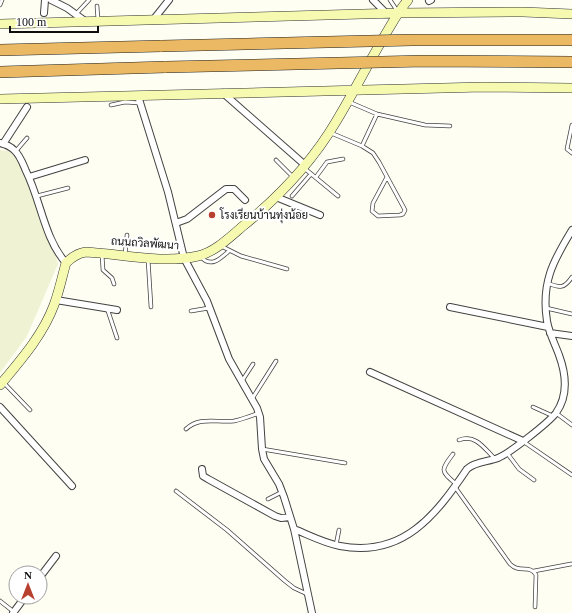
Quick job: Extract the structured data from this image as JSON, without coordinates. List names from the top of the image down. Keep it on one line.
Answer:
{"streets":{"main road":["ถนนถวิลพัฒนา"]},"places":["โรงเรียนบ้านทุ่งน้อย"],"scale_bar":"100 m","north":"top"}
